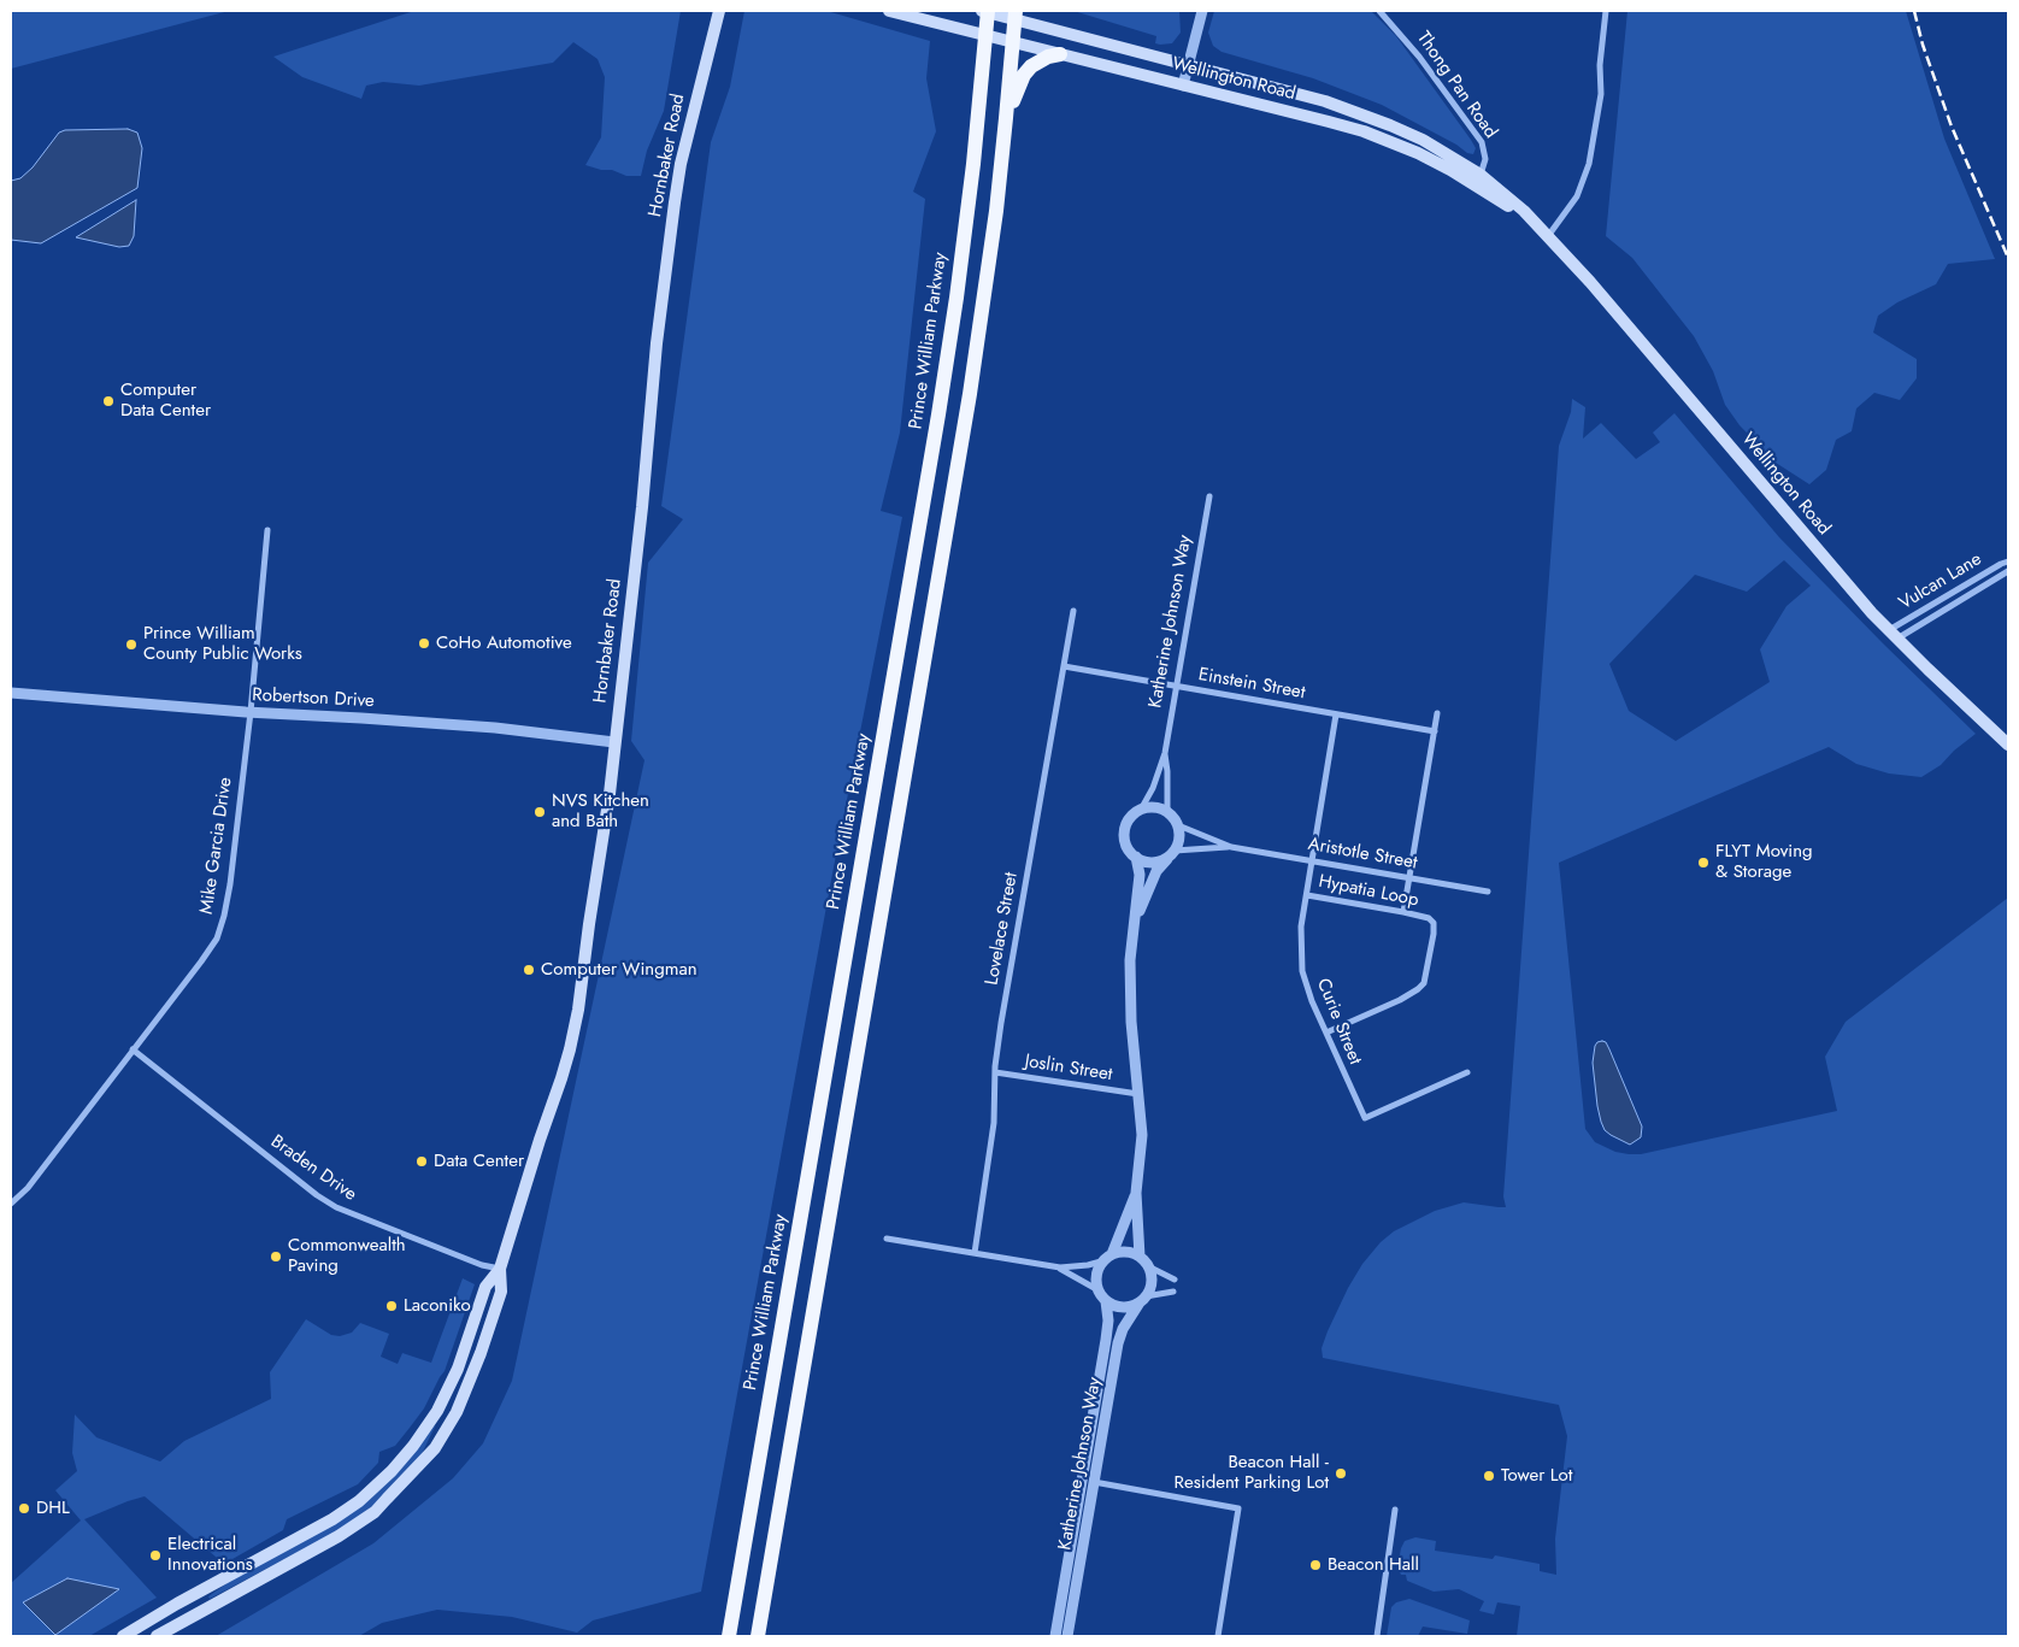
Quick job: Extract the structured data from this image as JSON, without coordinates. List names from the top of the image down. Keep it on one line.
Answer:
{"streets":{"highway":["Prince William Parkway"],"main road":["Wellington Road","Hornbaker Road"],"street":["Thong Pan Road","Vulcan Lane","Katherine Johnson Way","Einstein Street","Robertson Drive","Mike Garcia Drive","Aristotle Street","Hypatia Loop","Lovelace Street","Curie Street","Joslin Street","Braden Drive"]},"crossings":[["Wellington Road","Thong Pan Road"],["Wellington Road","Prince William Parkway"],["Wellington Road","Vulcan Lane"],["Hornbaker Road","Robertson Drive"],["Hornbaker Road","Braden Drive"],["Katherine Johnson Way","Einstein Street"],["Katherine Johnson Way","Aristotle Street"],["Einstein Street","Lovelace Street"],["Einstein Street","Curie Street"],["Robertson Drive","Mike Garcia Drive"],["Mike Garcia Drive","Braden Drive"],["Aristotle Street","Curie Street"],["Hypatia Loop","Curie Street"],["Lovelace Street","Joslin Street"]],"places":["Computer Data Center","CoHo Automotive","Prince William County Public Works","NVS Kitchen and Bath","FLYT Moving & Storage","Computer Wingman","Data Center","Commonwealth Paving","Laconiko","Beacon Hall - Resident Parking Lot","Tower Lot","DHL","Electrical Innovations","Beacon Hall"]}
